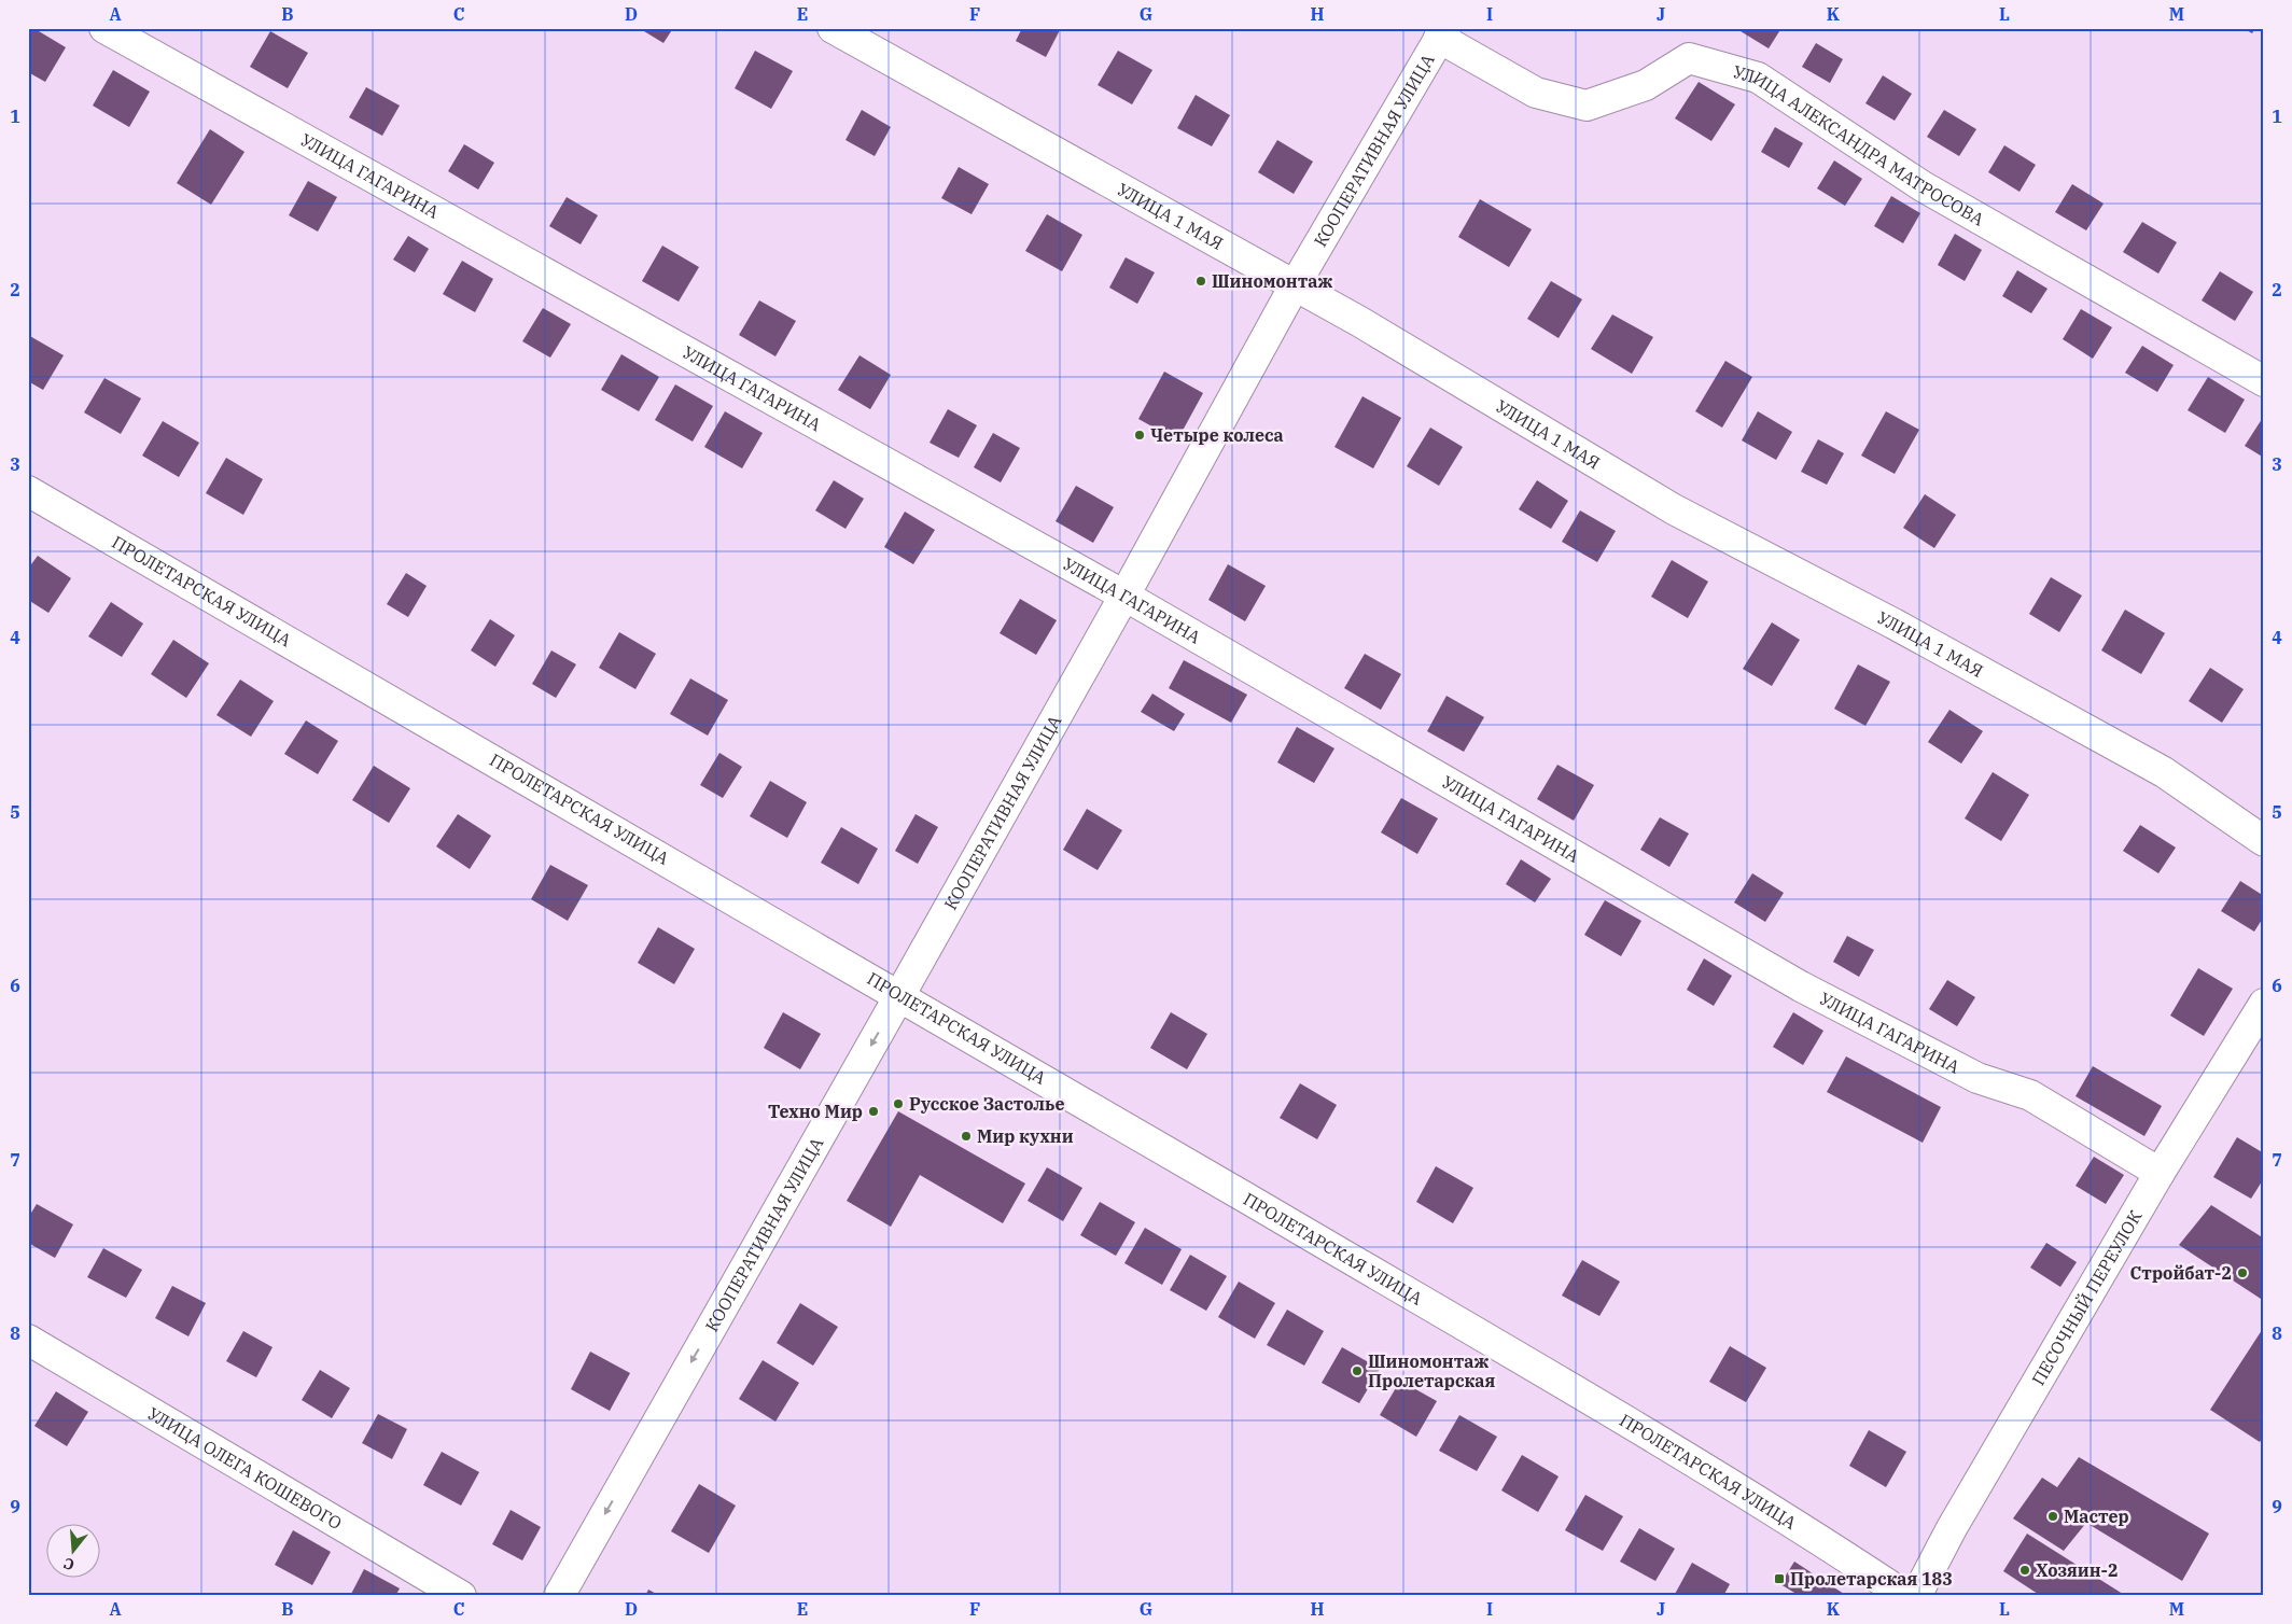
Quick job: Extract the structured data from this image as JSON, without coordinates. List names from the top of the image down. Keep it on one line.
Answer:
{"streets":{"street":["УЛИЦА АЛЕКСАНДРА МАТРОСОВА","КООПЕРАТИВНАЯ УЛИЦА","УЛИЦА ГАГАРИНА","УЛИЦА 1 МАЯ","ПРОЛЕТАРСКАЯ УЛИЦА","ПЕСОЧНЫЙ ПЕРЕУЛОК","УЛИЦА ОЛЕГА КОШЕВОГО"]},"crossings":[["УЛИЦА АЛЕКСАНДРА МАТРОСОВА","КООПЕРАТИВНАЯ УЛИЦА"],["КООПЕРАТИВНАЯ УЛИЦА","УЛИЦА ГАГАРИНА"],["КООПЕРАТИВНАЯ УЛИЦА","УЛИЦА 1 МАЯ"],["КООПЕРАТИВНАЯ УЛИЦА","ПРОЛЕТАРСКАЯ УЛИЦА"],["УЛИЦА ГАГАРИНА","ПЕСОЧНЫЙ ПЕРЕУЛОК"]],"one_way":["КООПЕРАТИВНАЯ УЛИЦА"],"places":{"other":["Шиномонтаж","Четыре колеса","Русское Застолье","Техно Мир","Мир кухни","Стройбат-2","Шиномонтаж Пролетарская","Мастер","Хозяин-2"],"transit":["Пролетарская 183"]},"north":"bottom","grid":{"columns":["A","B","C","D","E","F","G","H","I","J","K","L","M"],"rows":["1","2","3","4","5","6","7","8","9"]}}
